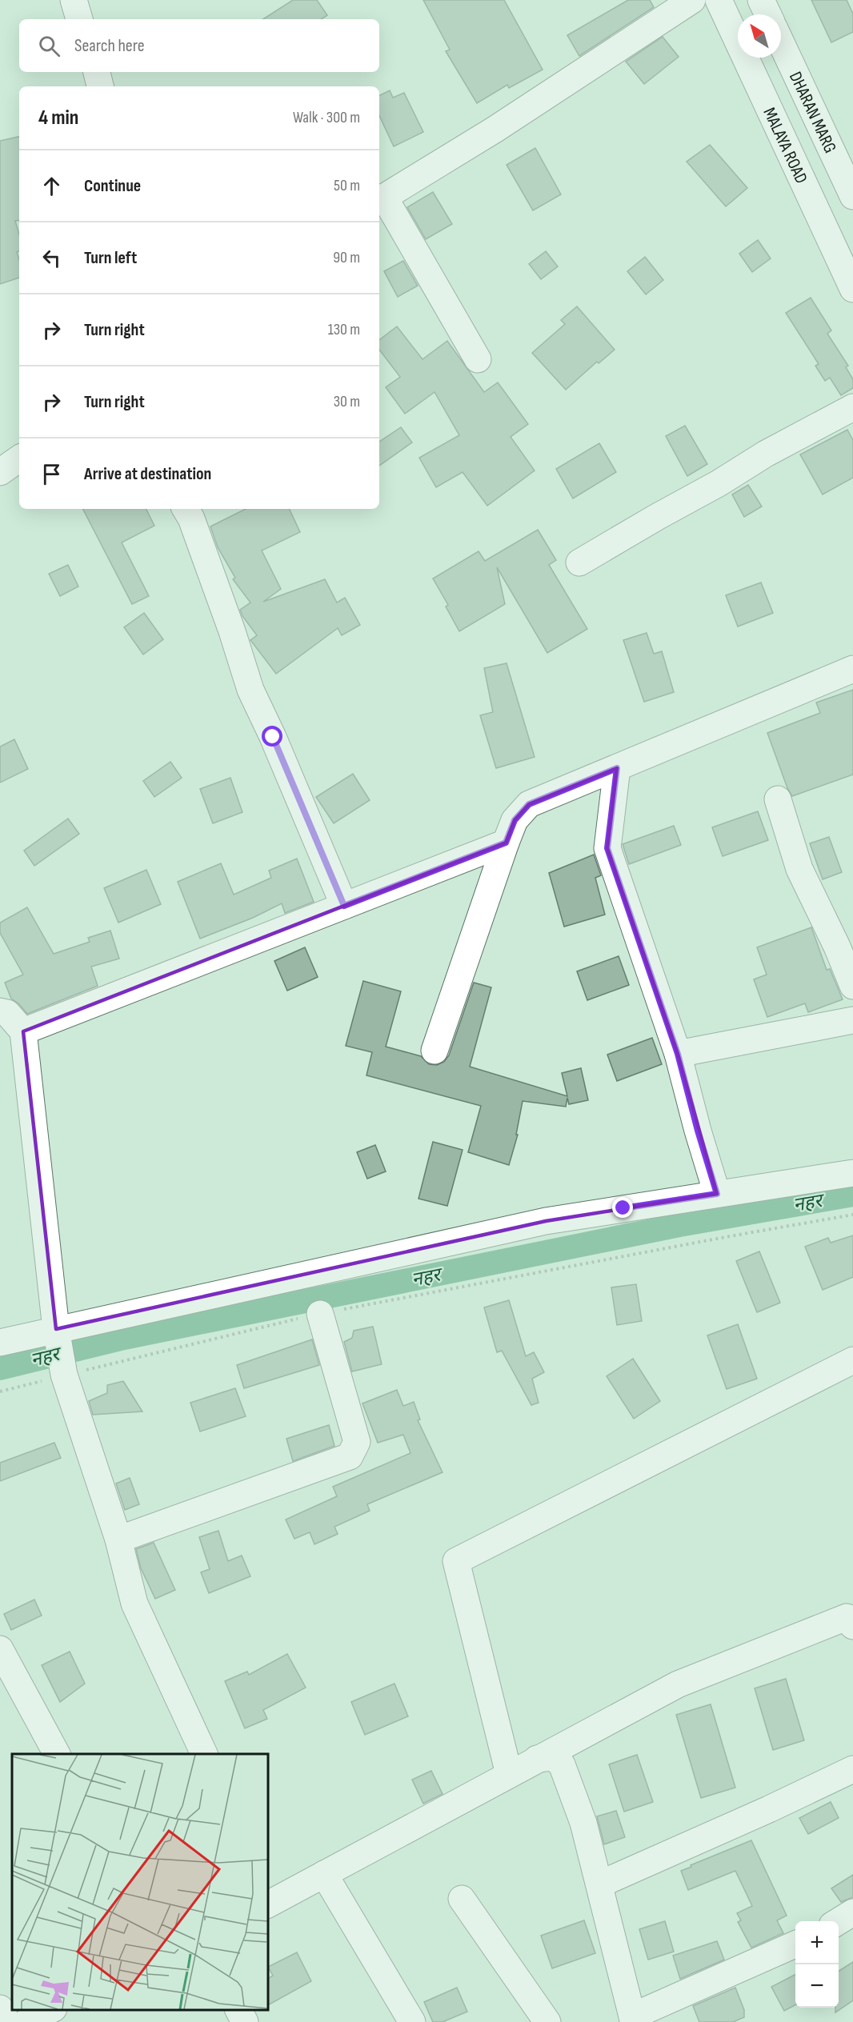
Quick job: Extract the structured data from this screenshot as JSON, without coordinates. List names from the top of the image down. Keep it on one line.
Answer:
{"streets":{"street":["DHARAN MARG","MALAYA ROAD"]},"water":["नहर"],"north":"top left","page":{"search":"Search here","heading":["4 min","Walk · 300 m"],"list":[["Continue","50 m"],["Turn left","90 m"],["Turn right","130 m"],["Turn right","30 m"],"Arrive at destination"],"map_buttons":["+","−"]}}
